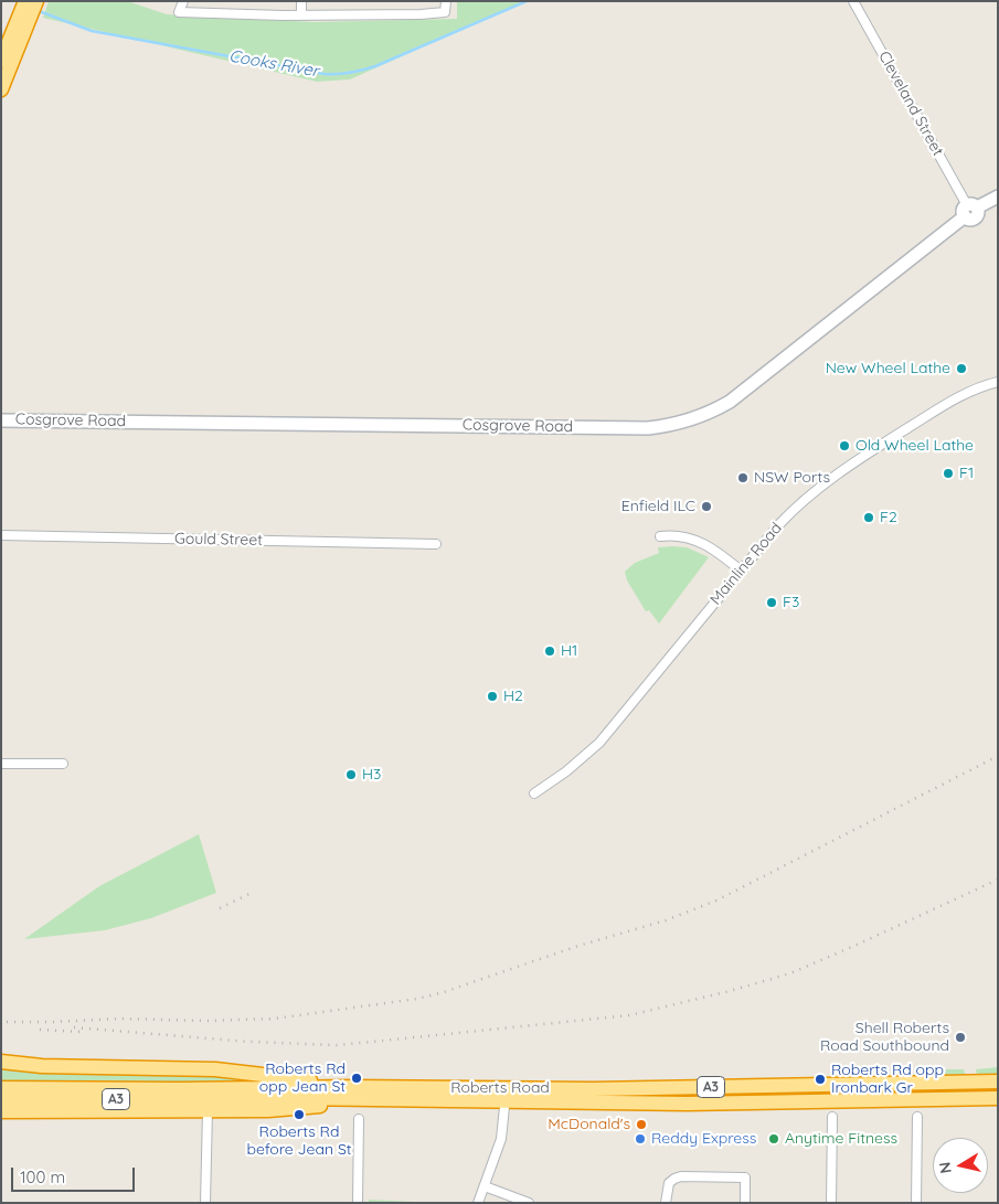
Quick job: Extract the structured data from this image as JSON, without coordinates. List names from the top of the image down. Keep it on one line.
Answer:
{"streets":{"highway":["A3","Roberts Road"],"main road":["Cosgrove Road"],"street":["Cleveland Street","Gould Street","Mainline Road"]},"crossings":[["Cleveland Street","Cosgrove Road"]],"water":["Cooks River"],"places":["New Wheel Lathe","Old Wheel Lathe","F1","NSW Ports","Enfield ILC","F2","F3","H1","H2","H3","Shell Roberts Road Southbound","Roberts Rd opp Jean St","Roberts Rd opp Ironbark Gr","Roberts Rd before Jean St","McDonald's","Reddy Express","Anytime Fitness"],"scale_bar":"100 m","north":"left"}
